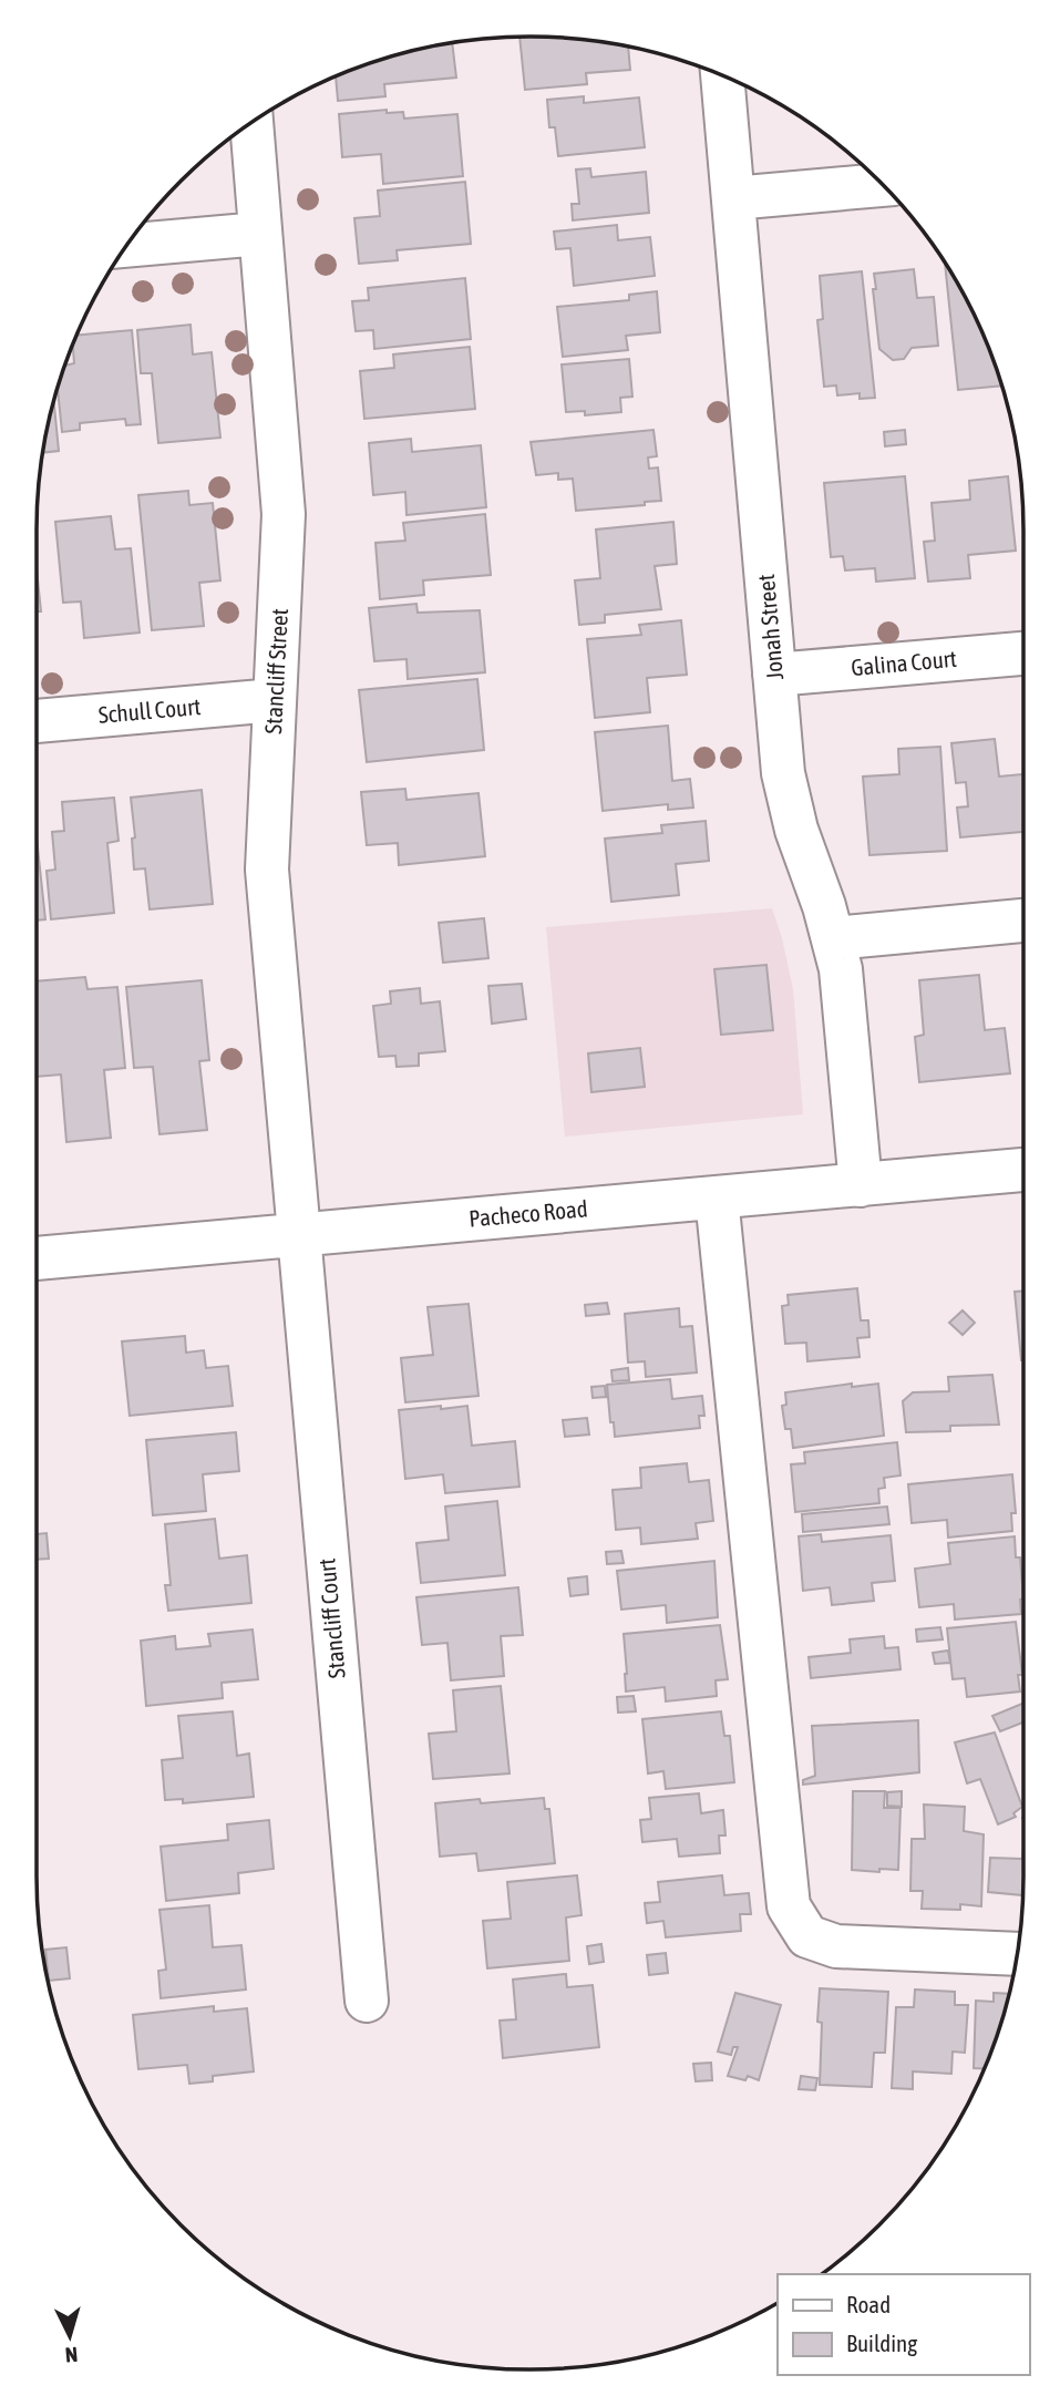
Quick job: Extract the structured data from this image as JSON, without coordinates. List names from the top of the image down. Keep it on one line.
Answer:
{"streets":{"street":["Jonah Street","Galina Court","Stancliff Street","Schull Court","Pacheco Road","Stancliff Court"]},"crossings":[["Jonah Street","Galina Court"],["Jonah Street","Pacheco Road"],["Stancliff Street","Schull Court"],["Stancliff Street","Pacheco Road"],["Stancliff Street","Stancliff Court"],["Pacheco Road","Stancliff Court"]],"legend":["Road","Building"],"north":"bottom"}
